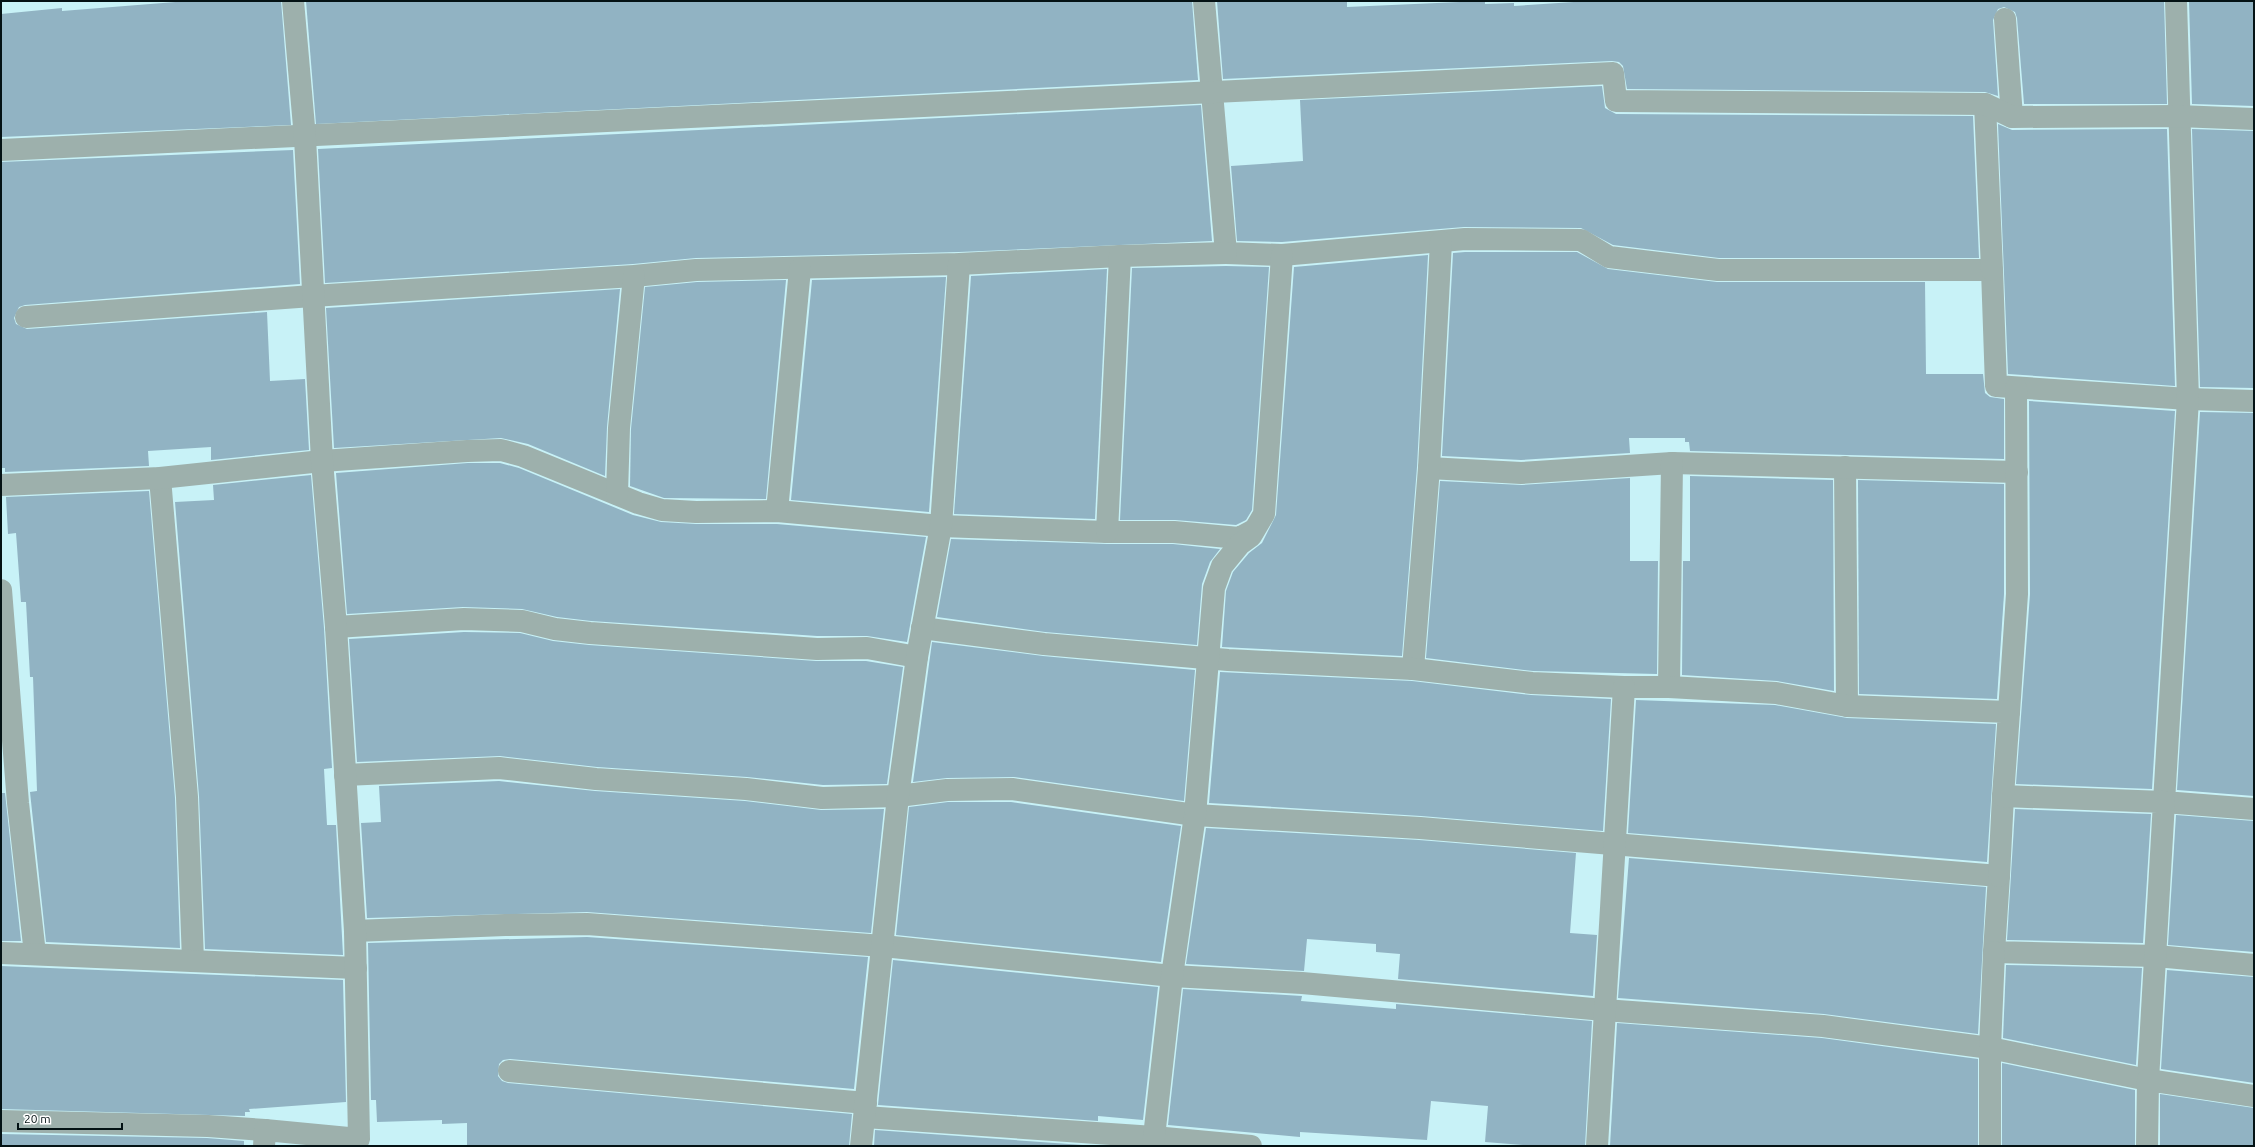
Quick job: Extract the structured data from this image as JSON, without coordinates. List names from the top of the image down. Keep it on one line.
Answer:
{"scale_bar":"20 m"}
